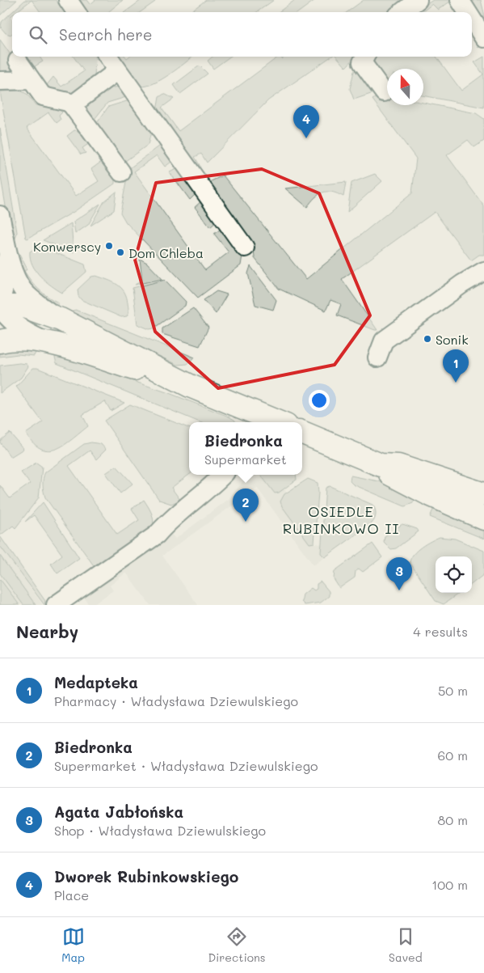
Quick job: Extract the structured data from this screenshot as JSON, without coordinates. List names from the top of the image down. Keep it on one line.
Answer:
{"districts":["OSIEDLE RUBINKOWO II"],"places":["Konwerscy","Dom Chleba","Sonik"],"north":"top","page":{"search":"Search here","pins":["4","1","2","3"],"popup":["Biedronka","Supermarket"],"heading":["Nearby","4 results"],"list":[{"mark":"1","name":"Medapteka","note":"Pharmacy · Władysława Dziewulskiego","value":"50 m"},{"mark":"2","name":"Biedronka","note":"Supermarket · Władysława Dziewulskiego","value":"60 m"},{"mark":"3","name":"Agata Jabłońska","note":"Shop · Władysława Dziewulskiego","value":"80 m"},{"mark":"4","name":"Dworek Rubinkowskiego","note":"Place","value":"100 m"}],"nav":["Map","Directions","Saved"]}}
